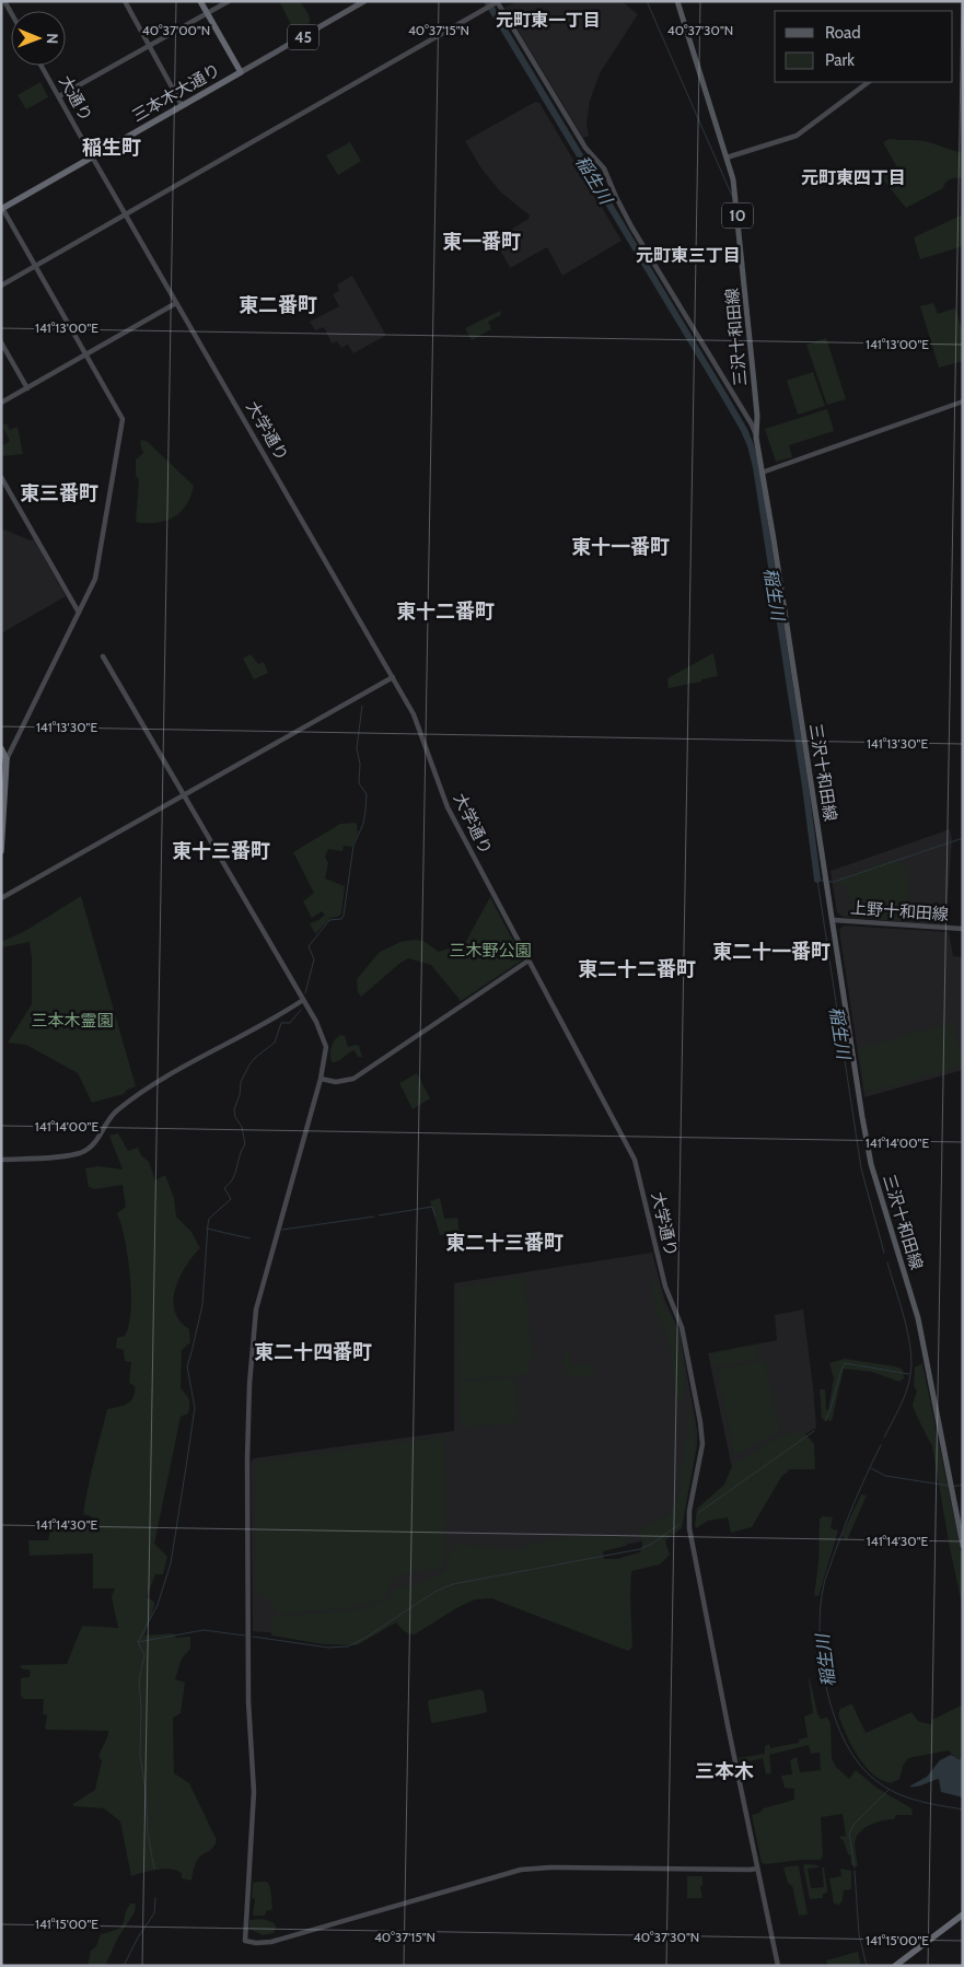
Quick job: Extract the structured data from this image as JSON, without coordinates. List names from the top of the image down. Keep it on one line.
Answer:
{"streets":{"highway":["三本木大通り"],"main road":["45","10","三沢十和田線"],"street":["大通り","大学通り","上野十和田線"]},"crossings":[["三本木大通り","大通り"],["三本木大通り","大学通り"],["大通り","大学通り"],["10","三沢十和田線"],["三沢十和田線","上野十和田線"]],"districts":["元町東一丁目","稲生町","元町東四丁目","東一番町","元町東三丁目","東二番町","東三番町","東十一番町","東十二番町","東十三番町","東二十一番町","東二十二番町","東二十三番町","東二十四番町","三本木"],"water":["稲生川"],"parks":["三木野公園","三本木霊園"],"legend":["Road","Park"],"north":"right","coordinates":["40°37'00\"N","40°37'15\"N","40°37'30\"N","141°13'00\"E","141°13'30\"E","141°14'00\"E","141°14'30\"E","141°15'00\"E"]}
